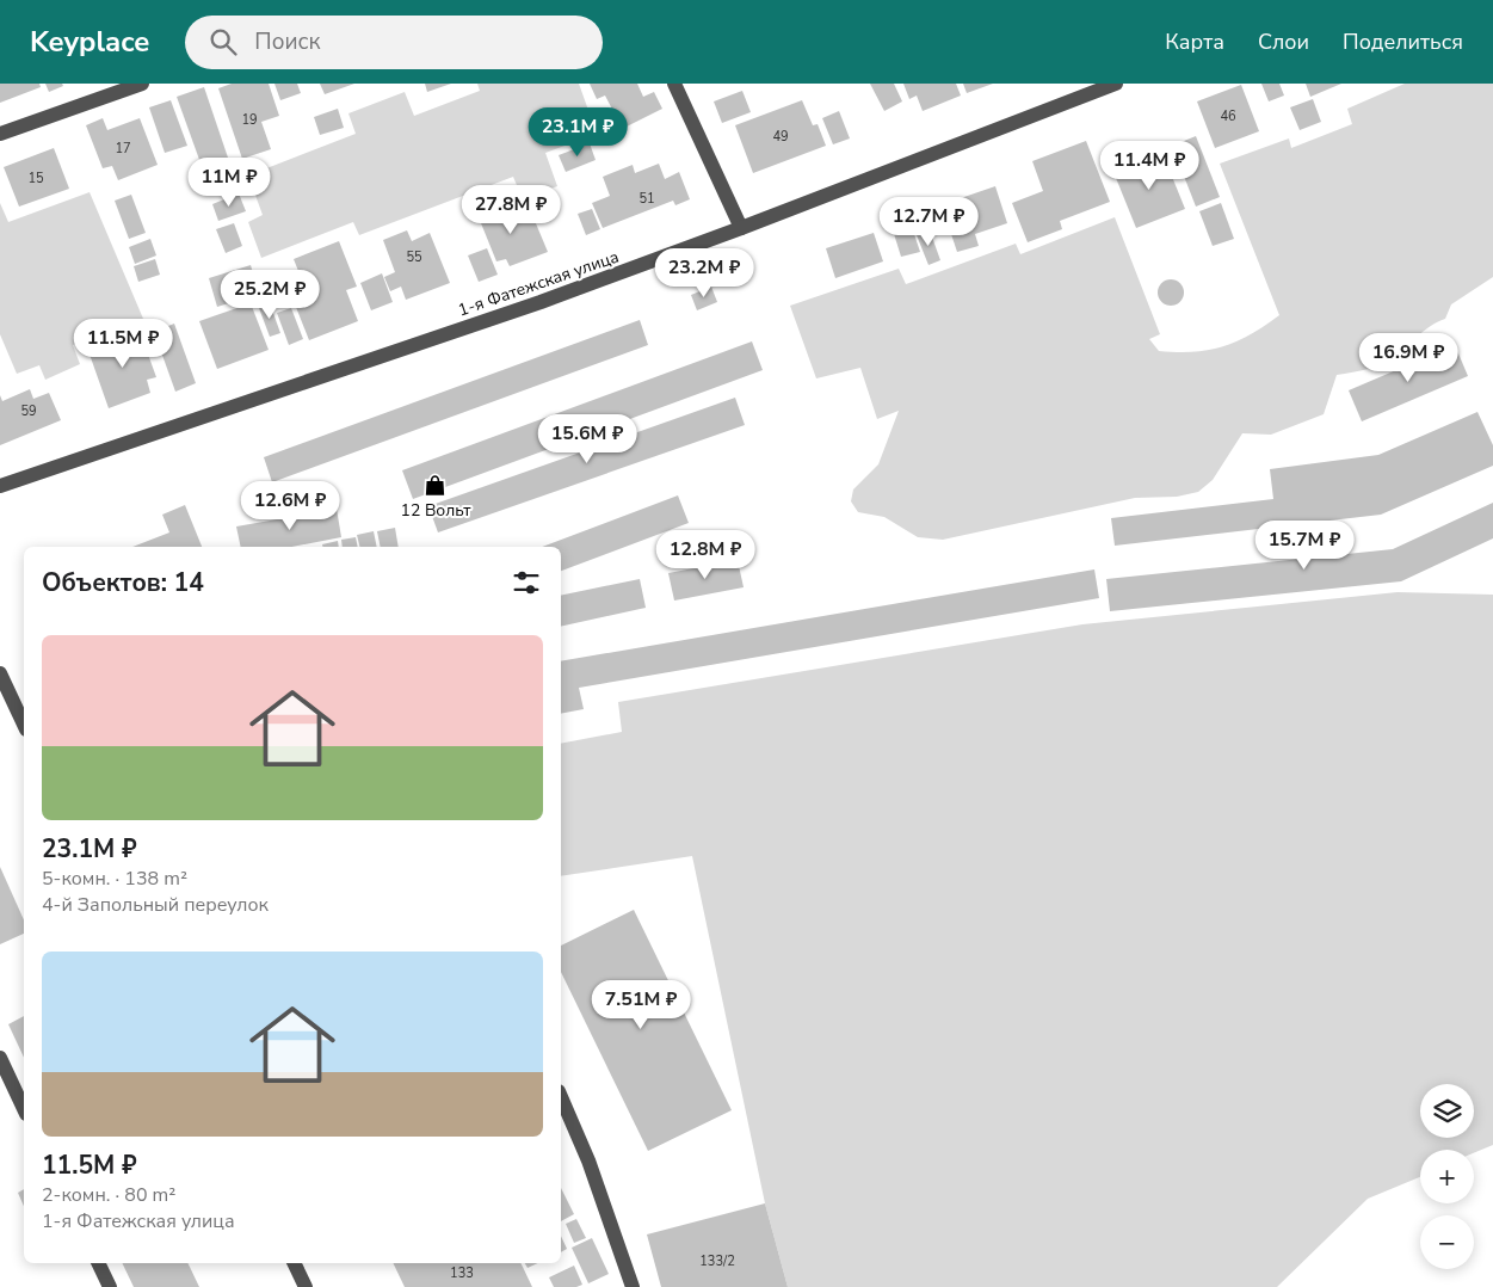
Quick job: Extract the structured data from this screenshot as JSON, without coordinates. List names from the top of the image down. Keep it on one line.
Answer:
{"streets":{"street":["1-я Фатежская улица"]},"places":{"shop":["12 Вольт"]},"house_numbers":["46","19","49","17","15","51","55","59","133/2","133"],"page":{"header":"Keyplace","search":"Поиск","nav":["Карта","Слои","Поделиться"],"price":["23.1M ₽","11.4M ₽","11M ₽","27.8M ₽","12.7M ₽","23.2M ₽","25.2M ₽","11.5M ₽","16.9M ₽","15.6M ₽","12.6M ₽","15.7M ₽","12.8M ₽","7.51M ₽"],"heading":"Объектов: 14","list":[{"name":"23.1M ₽","note":"5-комн. · 138 m² · 4-й Запольный переулок"},{"name":"11.5M ₽","note":"2-комн. · 80 m² · 1-я Фатежская улица"}],"map_buttons":["+","−"]}}
